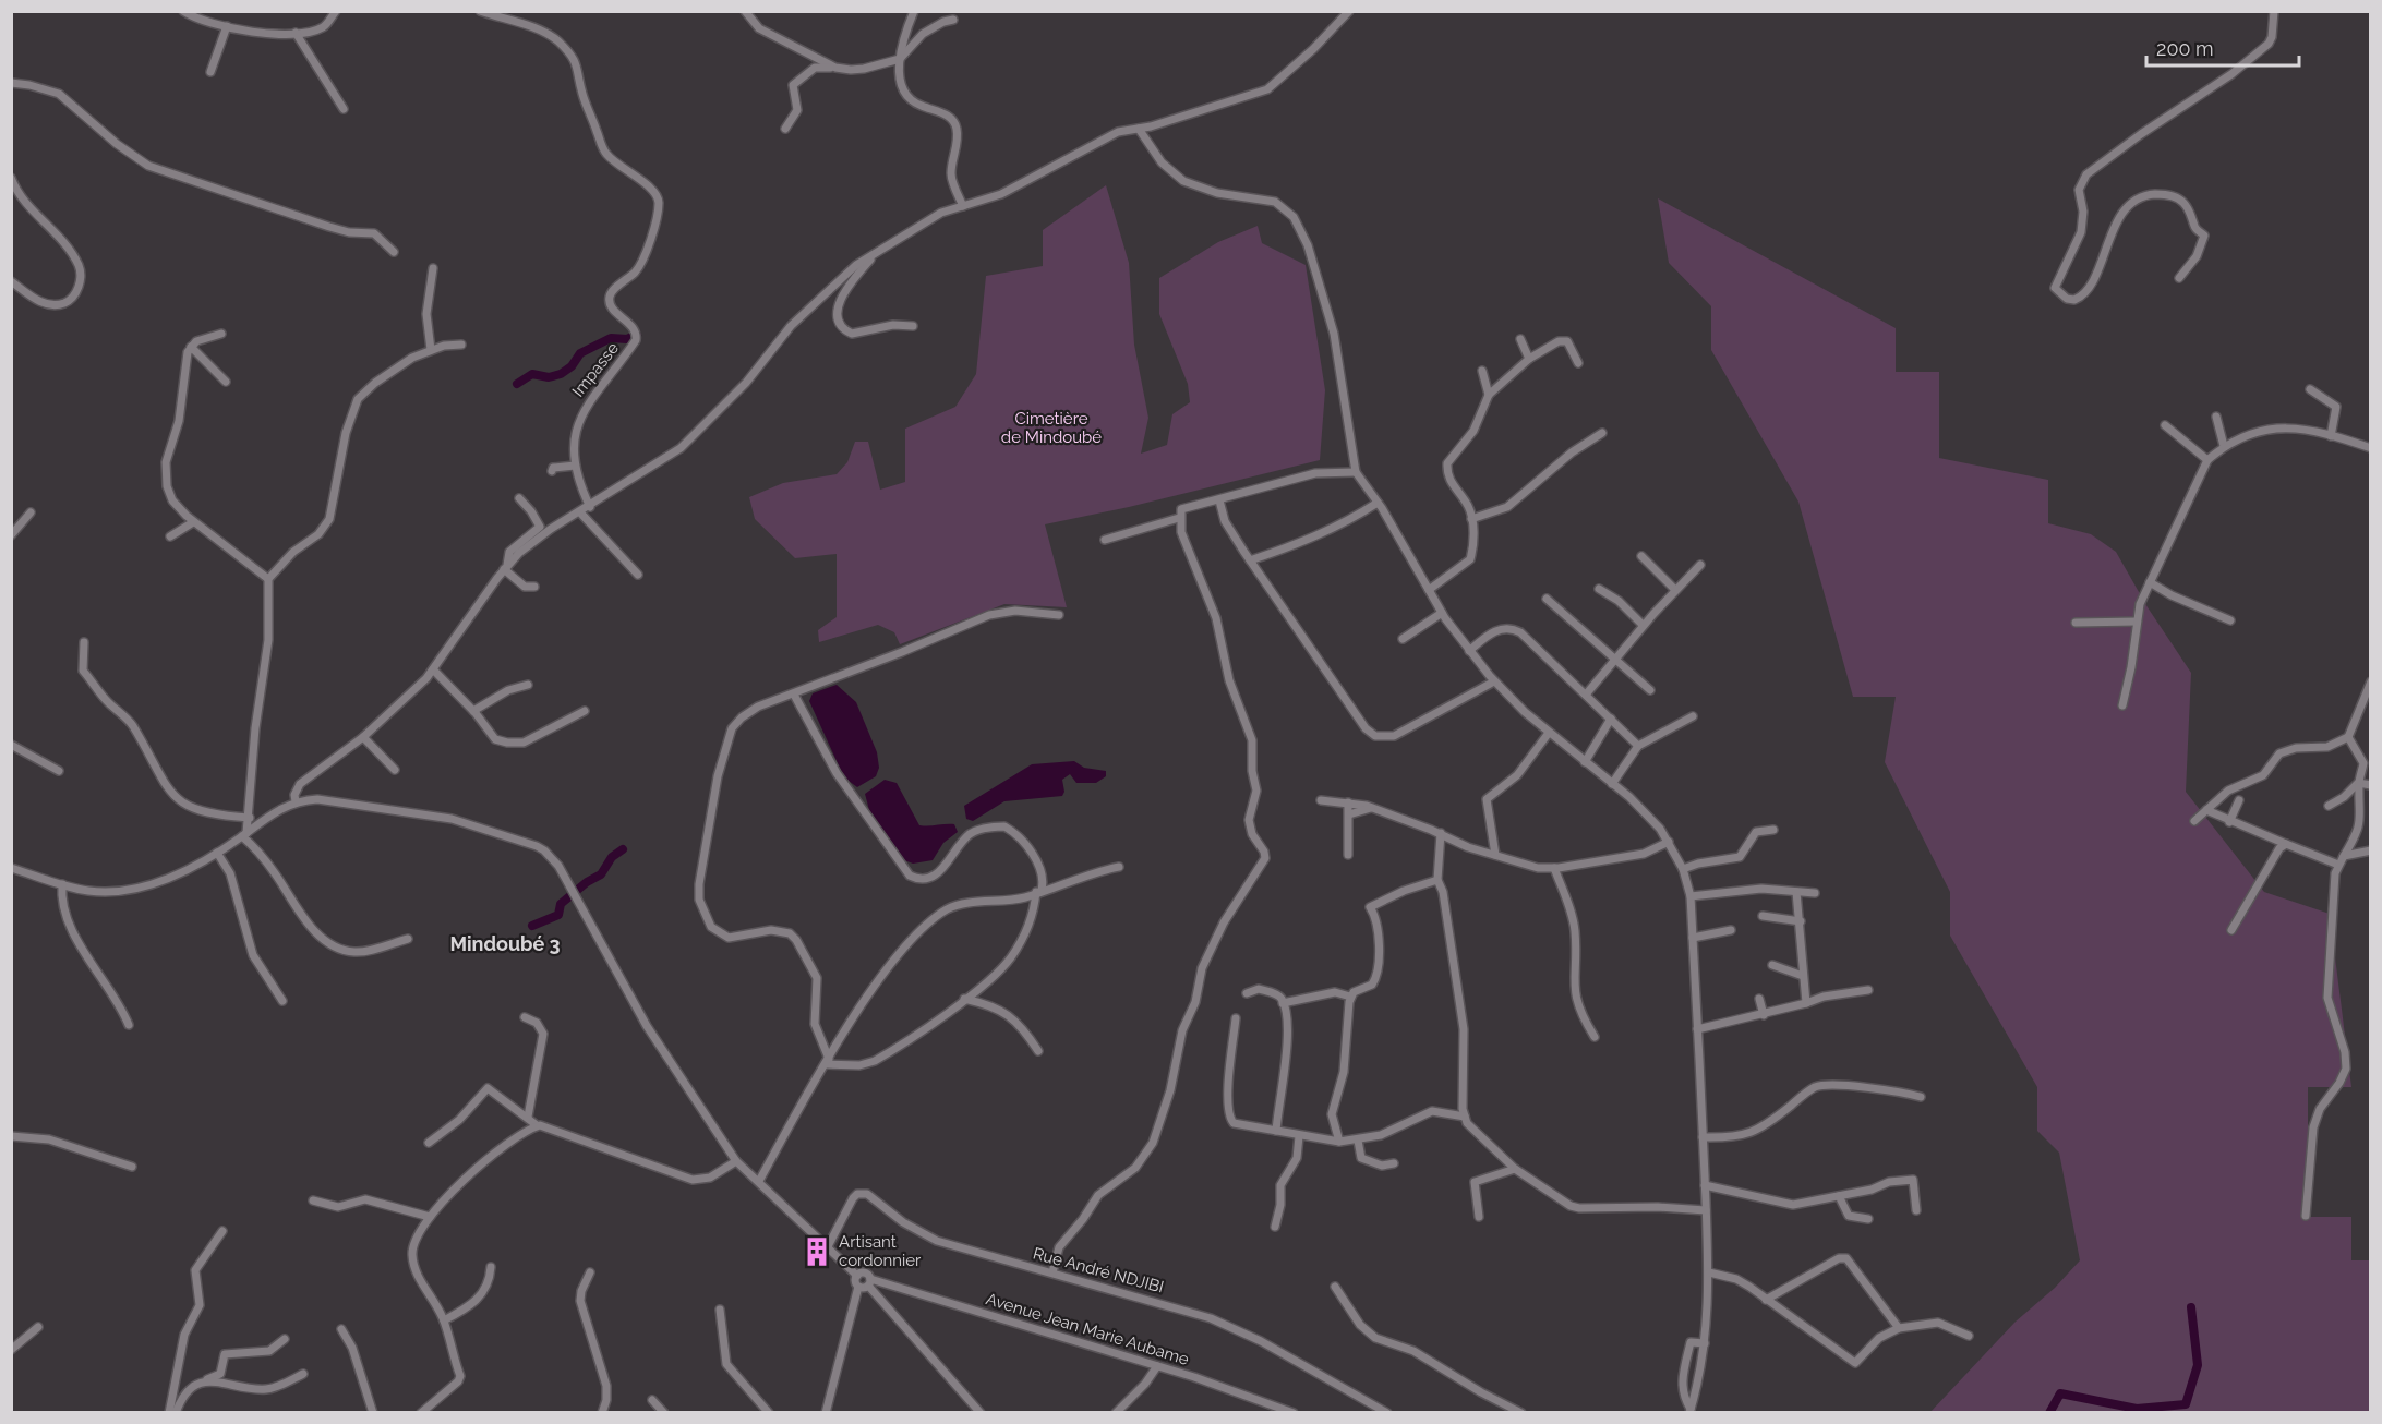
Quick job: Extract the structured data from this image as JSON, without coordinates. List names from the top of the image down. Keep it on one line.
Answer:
{"streets":{"street":["Impasse","Rue André NDJIBI","Avenue Jean Marie Aubame"]},"districts":["Mindoubé 3"],"parks":["Cimetière de Mindoubé"],"places":{"building":["Artisant cordonnier"]},"scale_bar":"200 m"}
